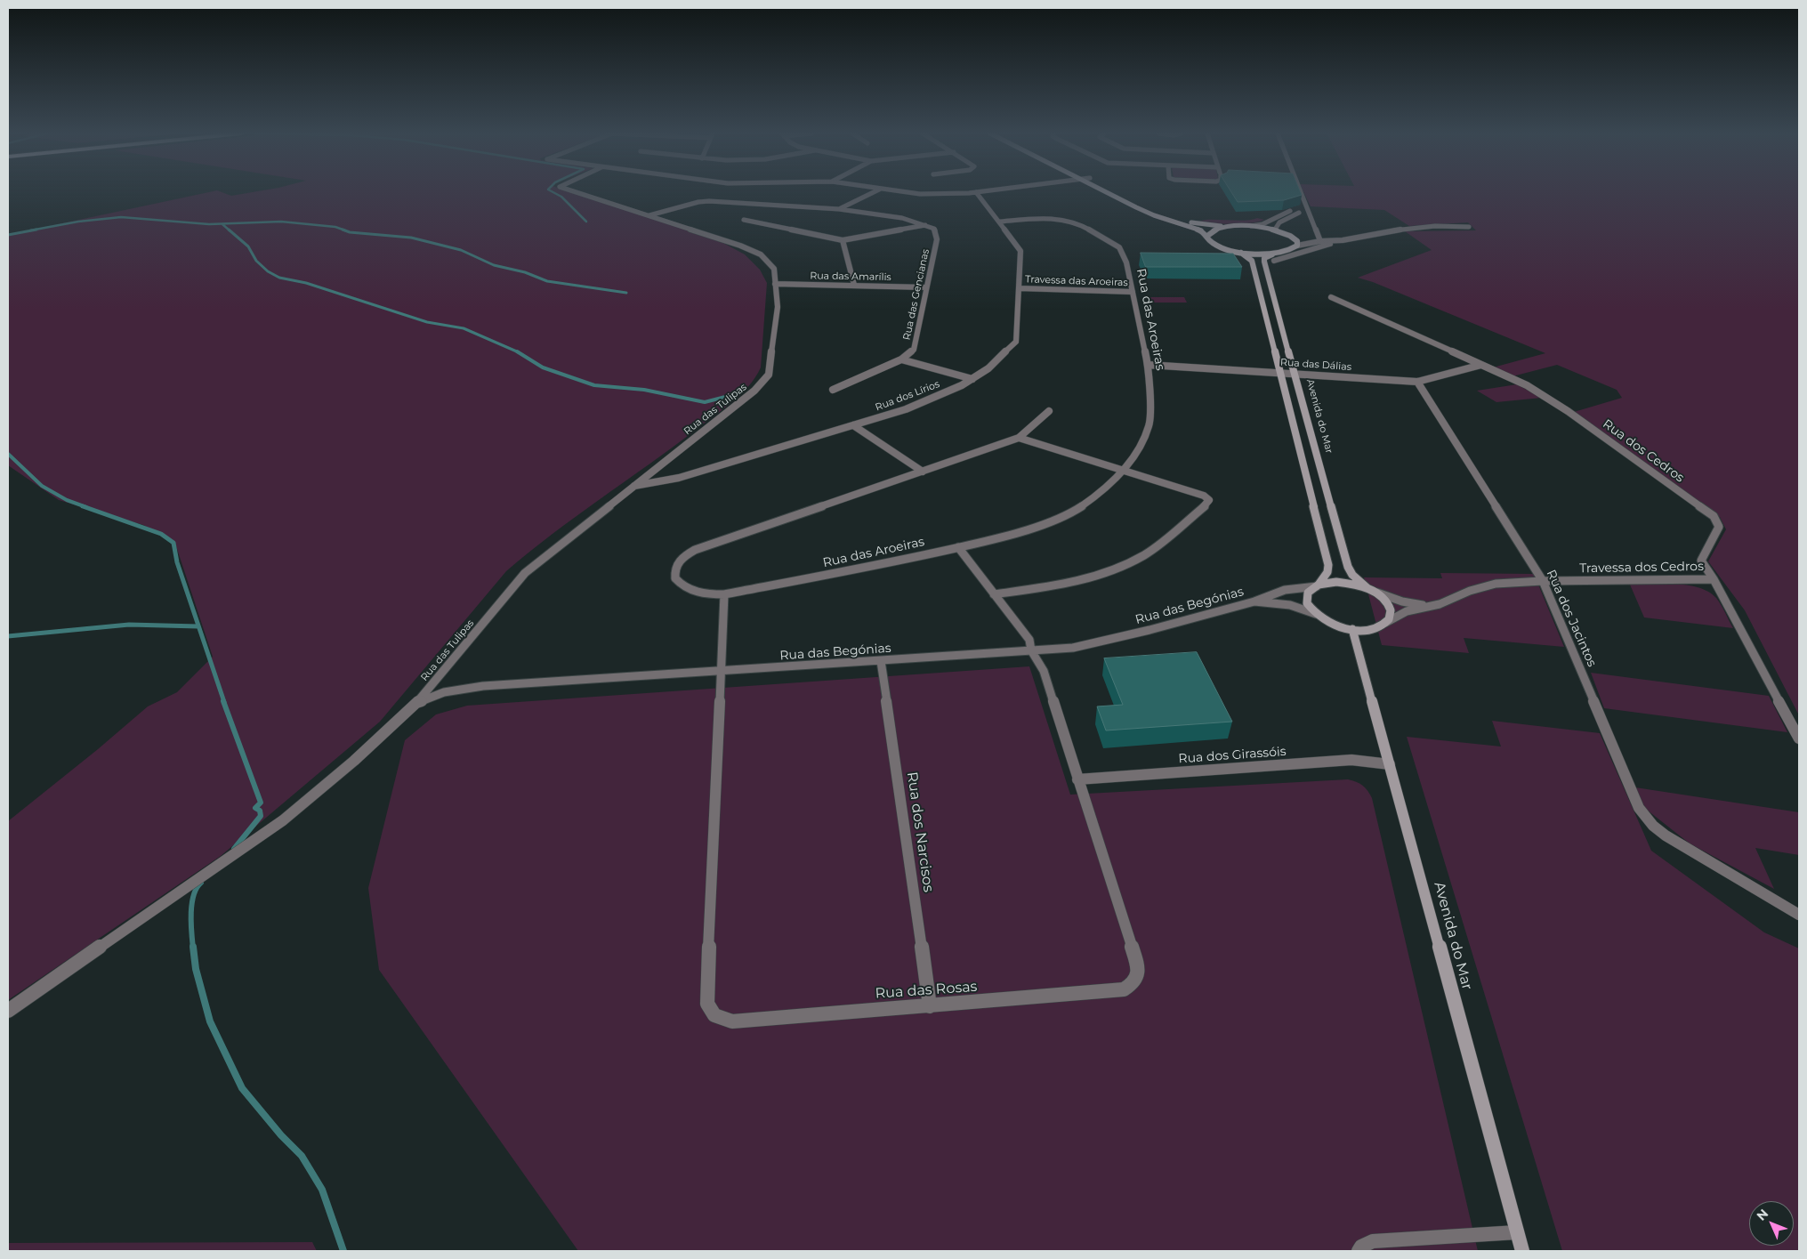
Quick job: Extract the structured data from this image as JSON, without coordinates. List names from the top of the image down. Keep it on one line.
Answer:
{"streets":{"main road":["Avenida do Mar"],"street":["Rua das Amarílis","Travessa das Aroeiras","Rua das Gencianas","Rua das Aroeiras","Rua das Dálias","Rua dos Lírios","Rua das Tulipas","Rua dos Cedros","Travessa dos Cedros","Rua das Begónias","Rua dos Jacintos","Rua dos Girassóis","Rua dos Narcisos","Rua das Rosas"]},"crossings":[["Rua das Amarílis","Rua das Gencianas"],["Rua das Amarílis","Rua das Tulipas"],["Travessa das Aroeiras","Rua das Aroeiras"],["Travessa das Aroeiras","Rua dos Lírios"],["Rua das Aroeiras","Rua das Dálias"],["Rua das Aroeiras","Rua dos Lírios"],["Rua das Aroeiras","Rua das Rosas"],["Rua das Dálias","Avenida do Mar"],["Rua das Dálias","Rua dos Cedros"],["Rua das Dálias","Rua dos Jacintos"],["Rua dos Lírios","Rua das Tulipas"],["Rua das Tulipas","Rua das Begónias"],["Avenida do Mar","Travessa dos Cedros"],["Avenida do Mar","Rua das Begónias"],["Avenida do Mar","Rua dos Girassóis"],["Rua dos Cedros","Travessa dos Cedros"],["Travessa dos Cedros","Rua dos Jacintos"],["Rua das Begónias","Rua dos Narcisos"],["Rua das Begónias","Rua das Rosas"],["Rua dos Girassóis","Rua das Rosas"],["Rua dos Narcisos","Rua das Rosas"]],"north":"top left"}
